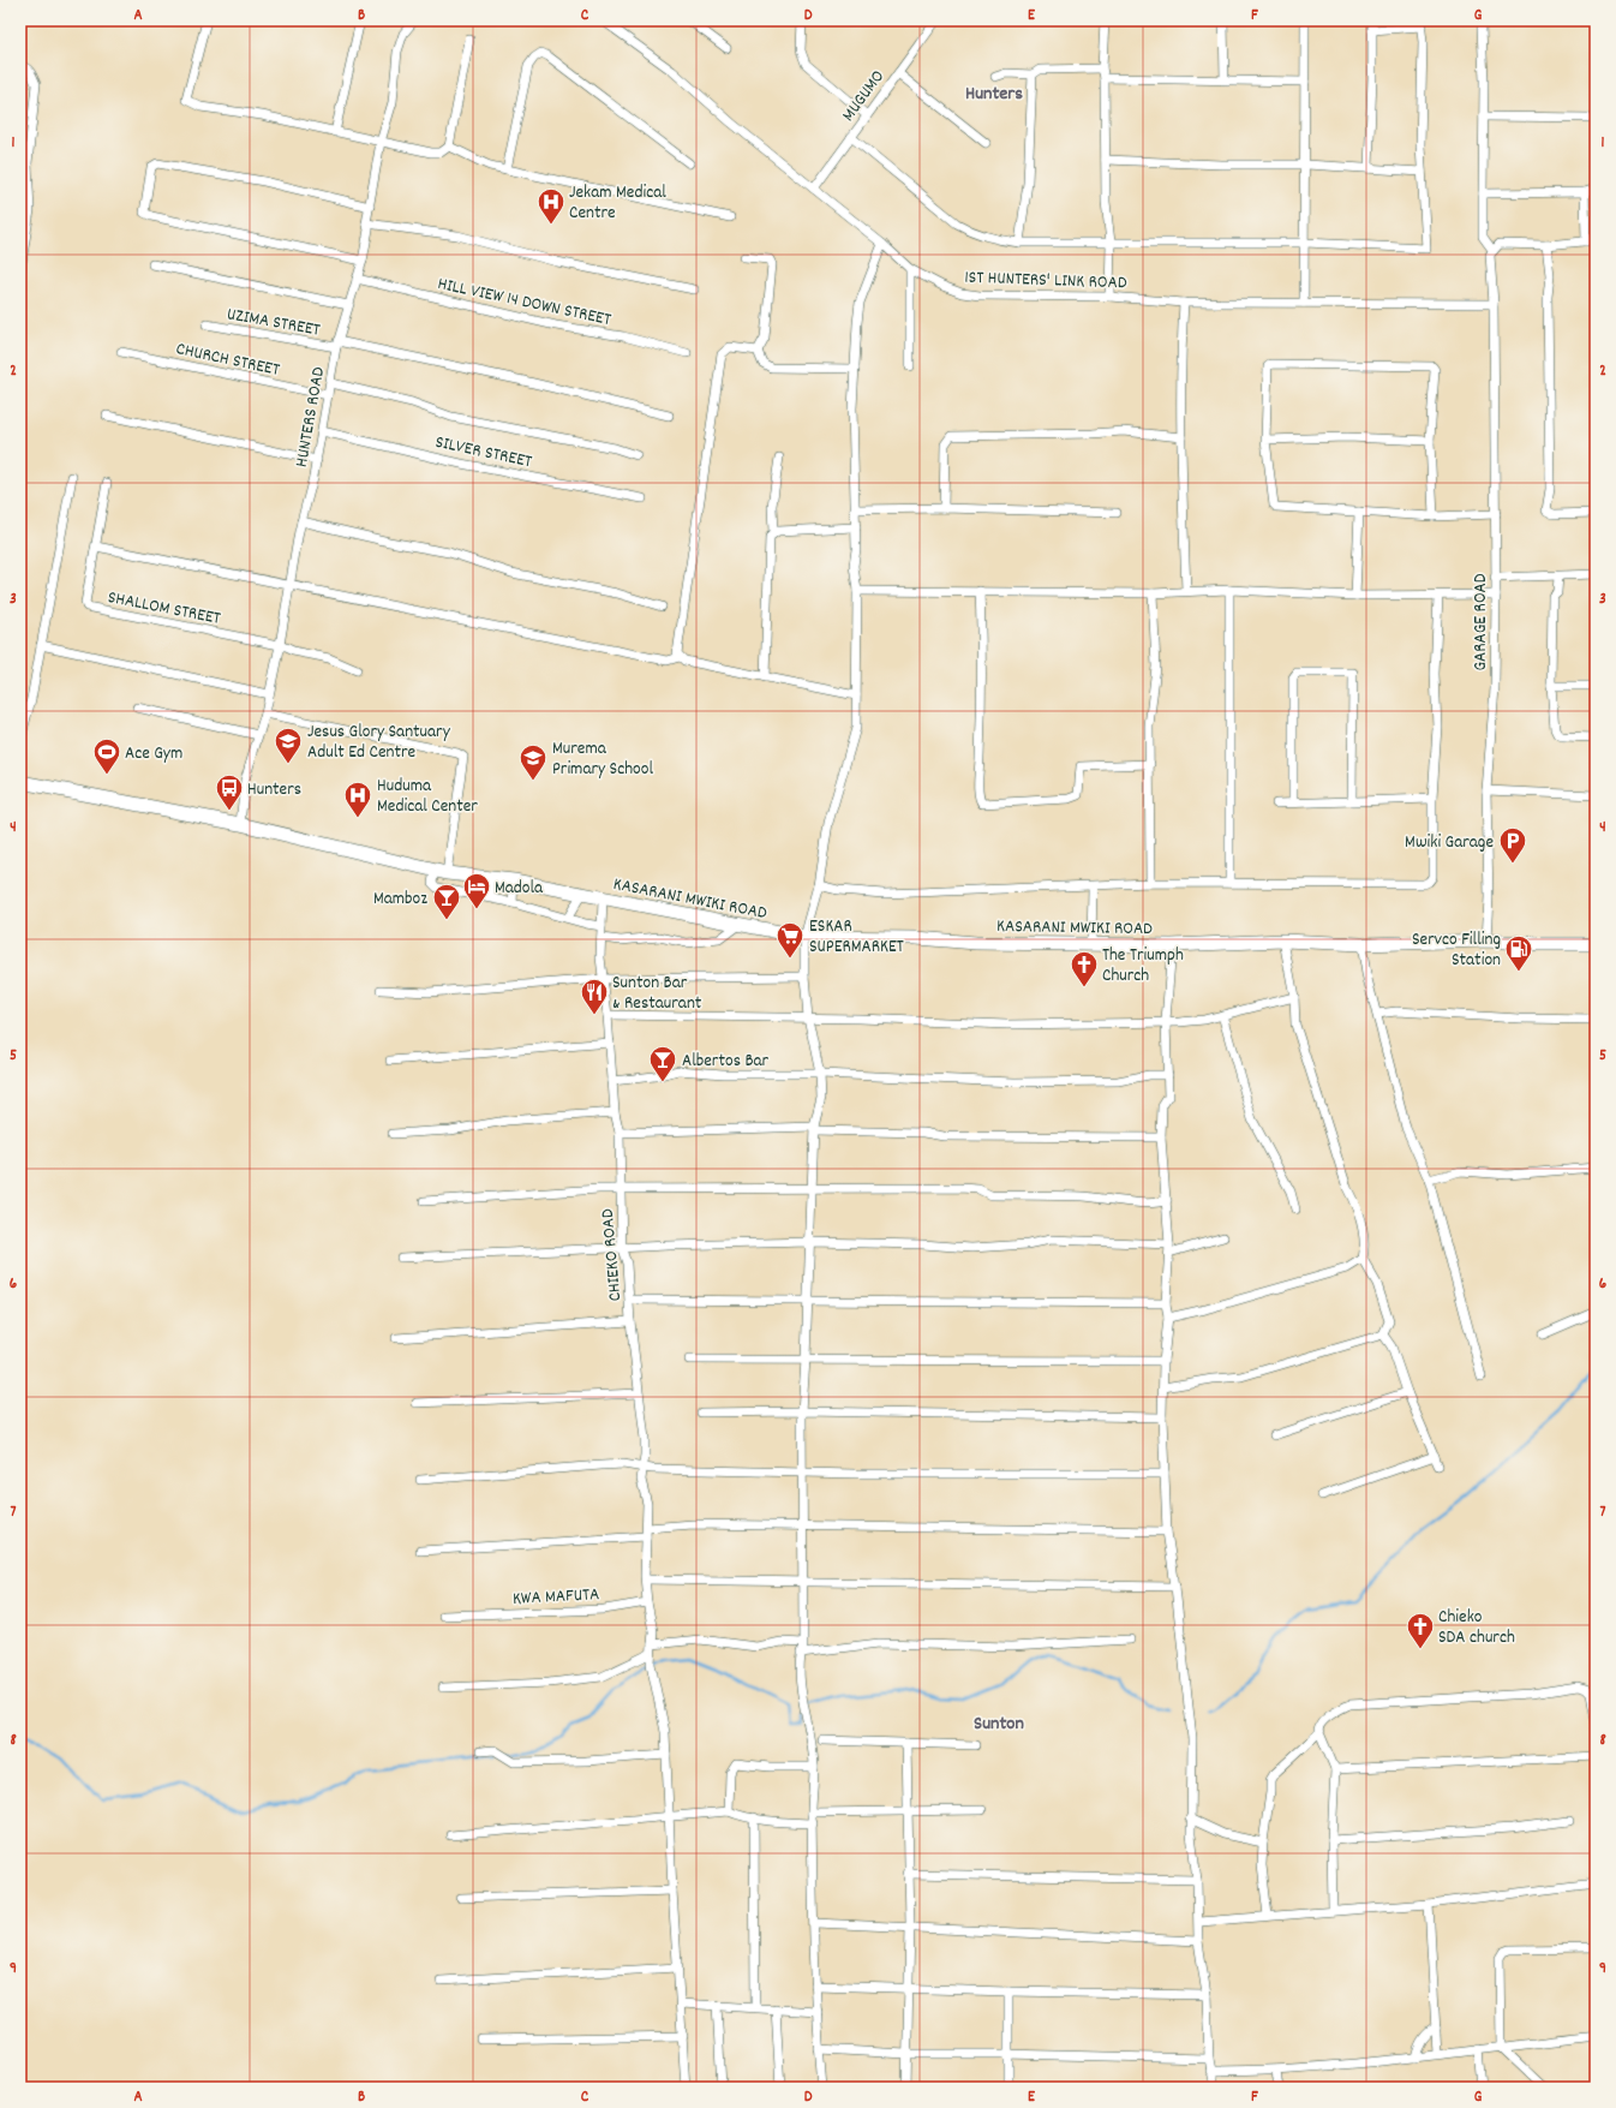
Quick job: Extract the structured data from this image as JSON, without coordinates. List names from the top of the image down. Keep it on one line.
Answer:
{"streets":{"main road":["KASARANI MWIKI ROAD"],"street":["MUGUMO","1ST HUNTERS' LINK ROAD","HILL VIEW 14 DOWN STREET","UZIMA STREET","CHURCH STREET","HUNTERS ROAD","SILVER STREET","SHALLOM STREET","GARAGE ROAD","CHIEKO ROAD","KWA MAFUTA"]},"crossings":[["MUGUMO","1ST HUNTERS' LINK ROAD"],["1ST HUNTERS' LINK ROAD","GARAGE ROAD"],["HILL VIEW 14 DOWN STREET","HUNTERS ROAD"],["UZIMA STREET","HUNTERS ROAD"],["CHURCH STREET","HUNTERS ROAD"],["HUNTERS ROAD","SILVER STREET"],["HUNTERS ROAD","SHALLOM STREET"],["HUNTERS ROAD","KASARANI MWIKI ROAD"],["GARAGE ROAD","KASARANI MWIKI ROAD"],["KASARANI MWIKI ROAD","CHIEKO ROAD"]],"districts":["Hunters","Sunton"],"places":{"hospital":["Jekam Medical Centre","Huduma Medical Center"],"school or university":["Jesus Glory Santuary Adult Ed Centre","Murema Primary School"],"sports":["Ace Gym"],"bus stop":["Hunters"],"parking":["Mwiki Garage"],"hotel":["Madola"],"bar":["Mamboz","Albertos Bar"],"supermarket":["ESKAR SUPERMARKET"],"fuel station":["Servco Filling Station"],"church":["The Triumph Church","Chieko SDA church"],"restaurant":["Sunton Bar & Restaurant"]},"grid":{"columns":["A","B","C","D","E","F","G"],"rows":["1","2","3","4","5","6","7","8","9"]}}
